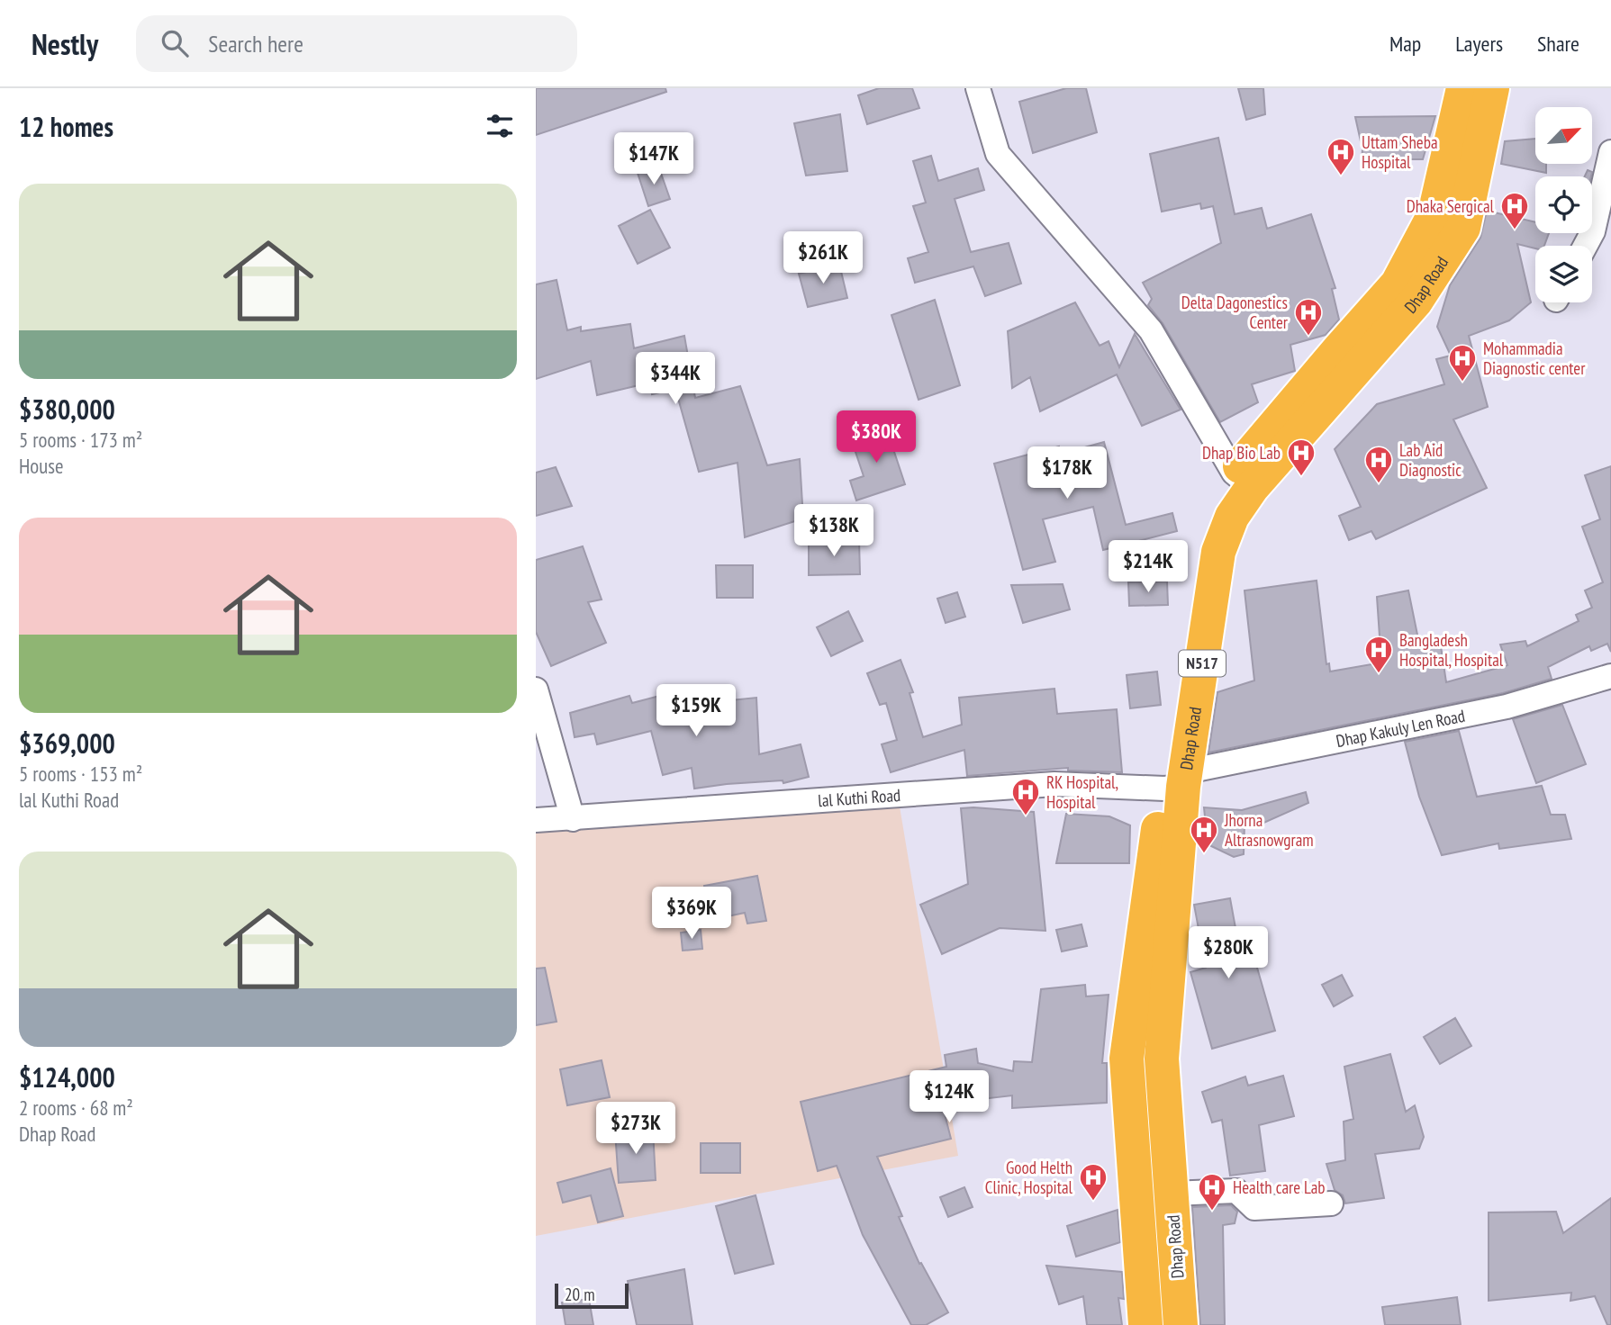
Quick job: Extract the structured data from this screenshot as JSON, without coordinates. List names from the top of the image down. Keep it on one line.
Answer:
{"streets":{"highway":["Dhap Road","N517"],"street":["Dhap Kakuly Len Road","lal Kuthi Road"]},"crossings":[["Dhap Road","Dhap Kakuly Len Road"],["Dhap Road","lal Kuthi Road"],["Dhap Kakuly Len Road","lal Kuthi Road"]],"places":{"hospital":["Uttam Sheba Hospital","Dhaka Sergical","Delta Dagonestics Center","Mohammadia Diagnostic center","Dhap Bio Lab","Lab Aid Diagnostic","Bangladesh Hospital, Hospital","RK Hospital, Hospital","Jhorna Altrasnowgram","Good Helth Clinic, Hospital","Health care Lab"]},"scale_bar":"20 m","north":"top right","page":{"header":"Nestly","search":"Search here","nav":["Map","Layers","Share"],"heading":"12 homes","price":["$147K","$261K","$344K","$380K","$178K","$138K","$214K","$159K","$369K","$280K","$124K","$273K"],"list":[{"name":"$380,000","note":"5 rooms · 173 m² · House"},{"name":"$369,000","note":"5 rooms · 153 m² · lal Kuthi Road"},{"name":"$124,000","note":"2 rooms · 68 m² · Dhap Road"}],"scale":"20 m"}}
